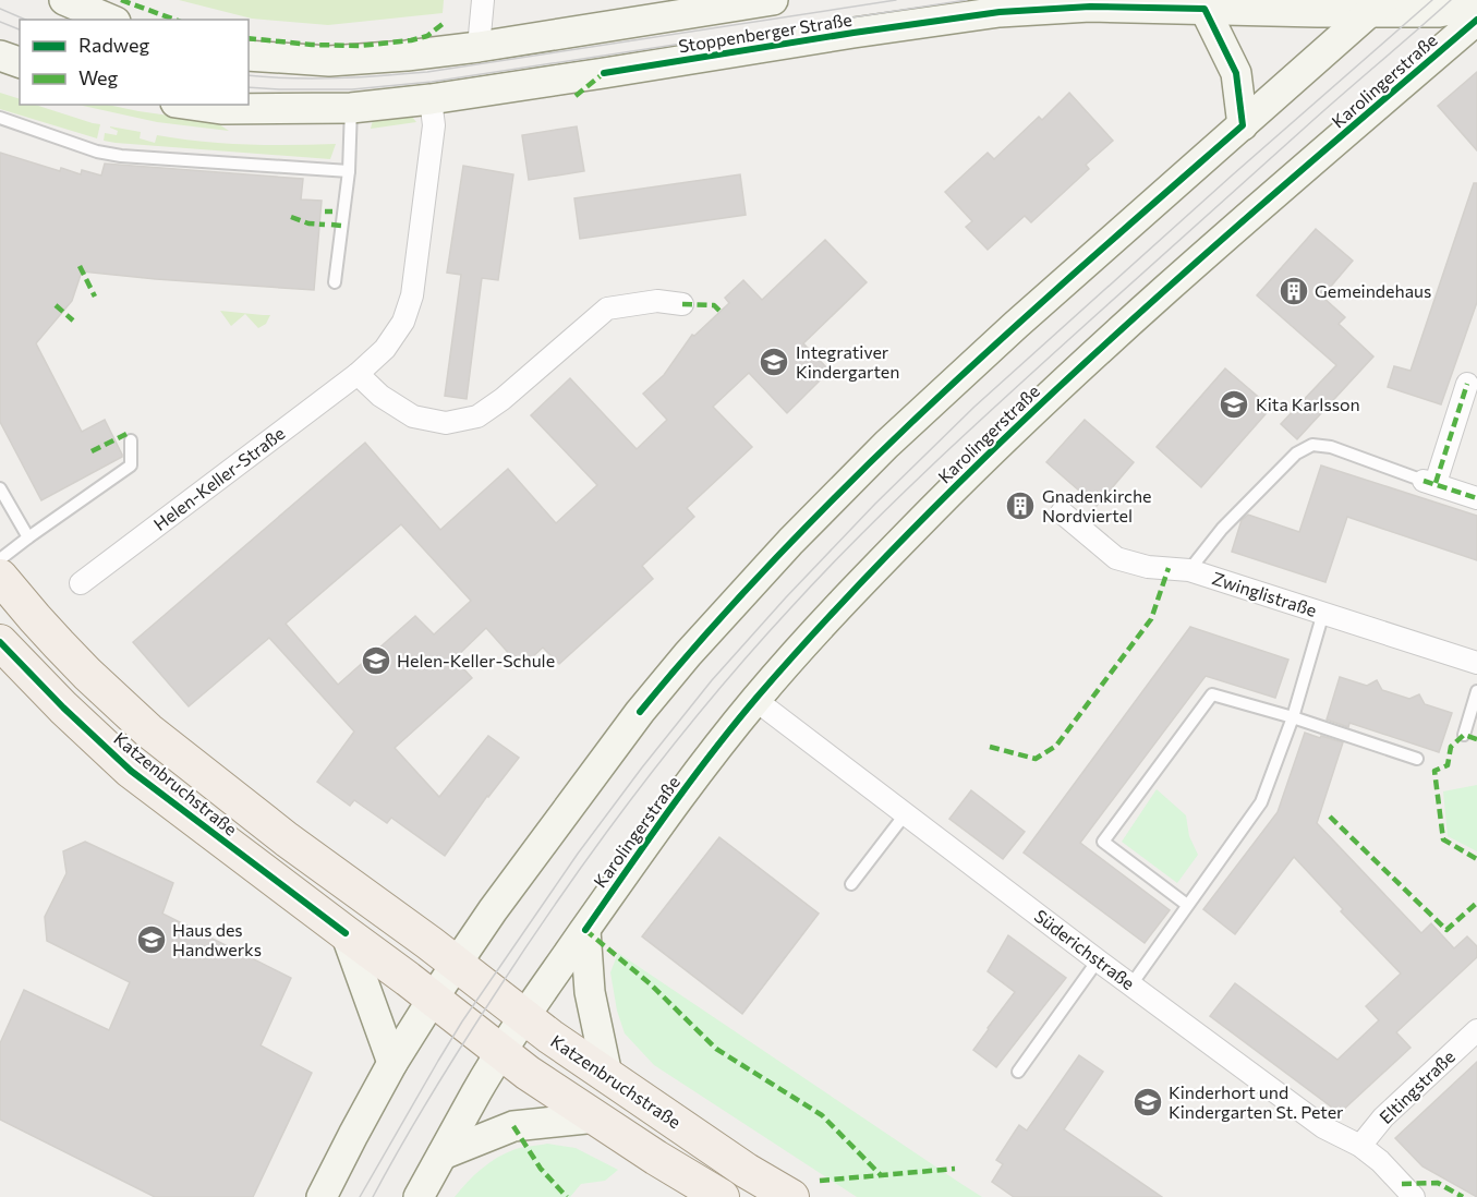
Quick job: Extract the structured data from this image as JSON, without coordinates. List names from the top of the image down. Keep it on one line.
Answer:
{"streets":{"main road":["Stoppenberger Straße","Karolingerstraße","Katzenbruchstraße"],"street":["Helen-Keller-Straße","Zwinglistraße","Süderichstraße","Eltingstraße"]},"crossings":[["Stoppenberger Straße","Helen-Keller-Straße"],["Karolingerstraße","Katzenbruchstraße"],["Karolingerstraße","Süderichstraße"],["Süderichstraße","Eltingstraße"]],"places":{"building":["Gemeindehaus","Gnadenkirche Nordviertel"],"school or university":["Integrativer Kindergarten","Kita Karlsson","Helen-Keller-Schule","Haus des Handwerks","Kinderhort und Kindergarten St. Peter"]},"legend":["Radweg","Weg"]}
